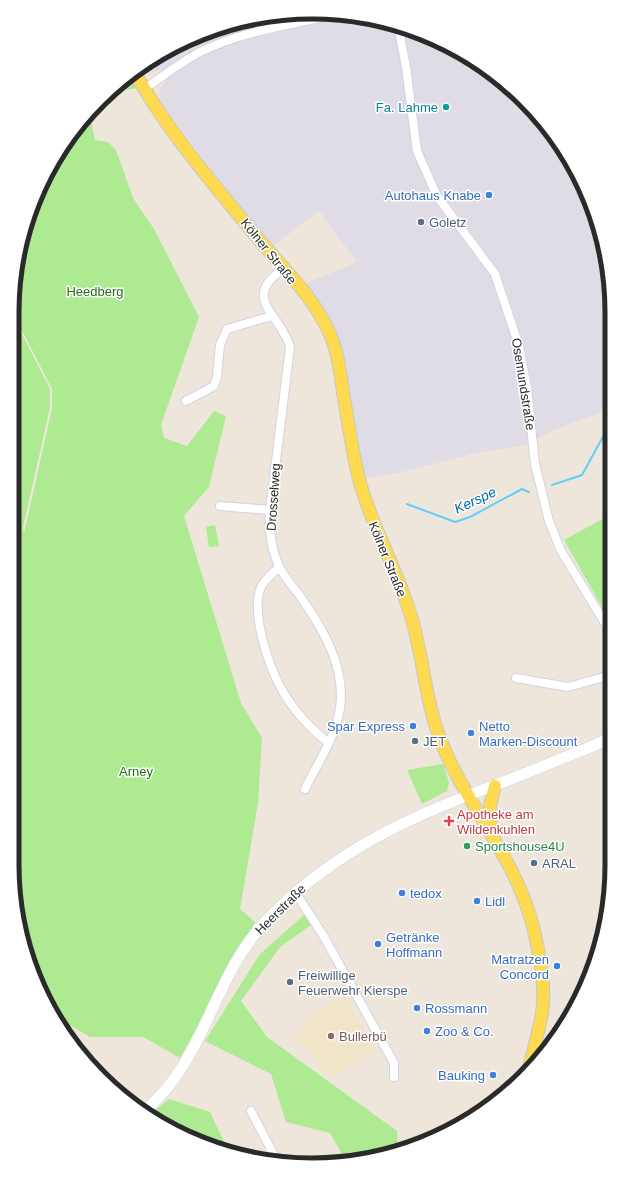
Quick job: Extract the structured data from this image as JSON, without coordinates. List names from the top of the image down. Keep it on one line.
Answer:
{"streets":{"main road":["Kölner Straße","Heerstraße"],"street":["Osemundstraße","Drosselweg"]},"crossings":[["Kölner Straße","Drosselweg"],["Kölner Straße","Heerstraße"]],"water":["Kerspe"],"parks":["Heedberg","Arney"],"places":{"other":["Fa. Lahme","Autohaus Knabe","Goletz","Spar Express","Netto Marken-Discount","JET","Sportshouse4U","ARAL","tedox","Lidl","Getränke Hoffmann","Matratzen Concord","Freiwillige Feuerwehr Kierspe","Rossmann","Zoo & Co.","Bullerbü","Bauking"],"health":["Apotheke am Wildenkuhlen"]}}
